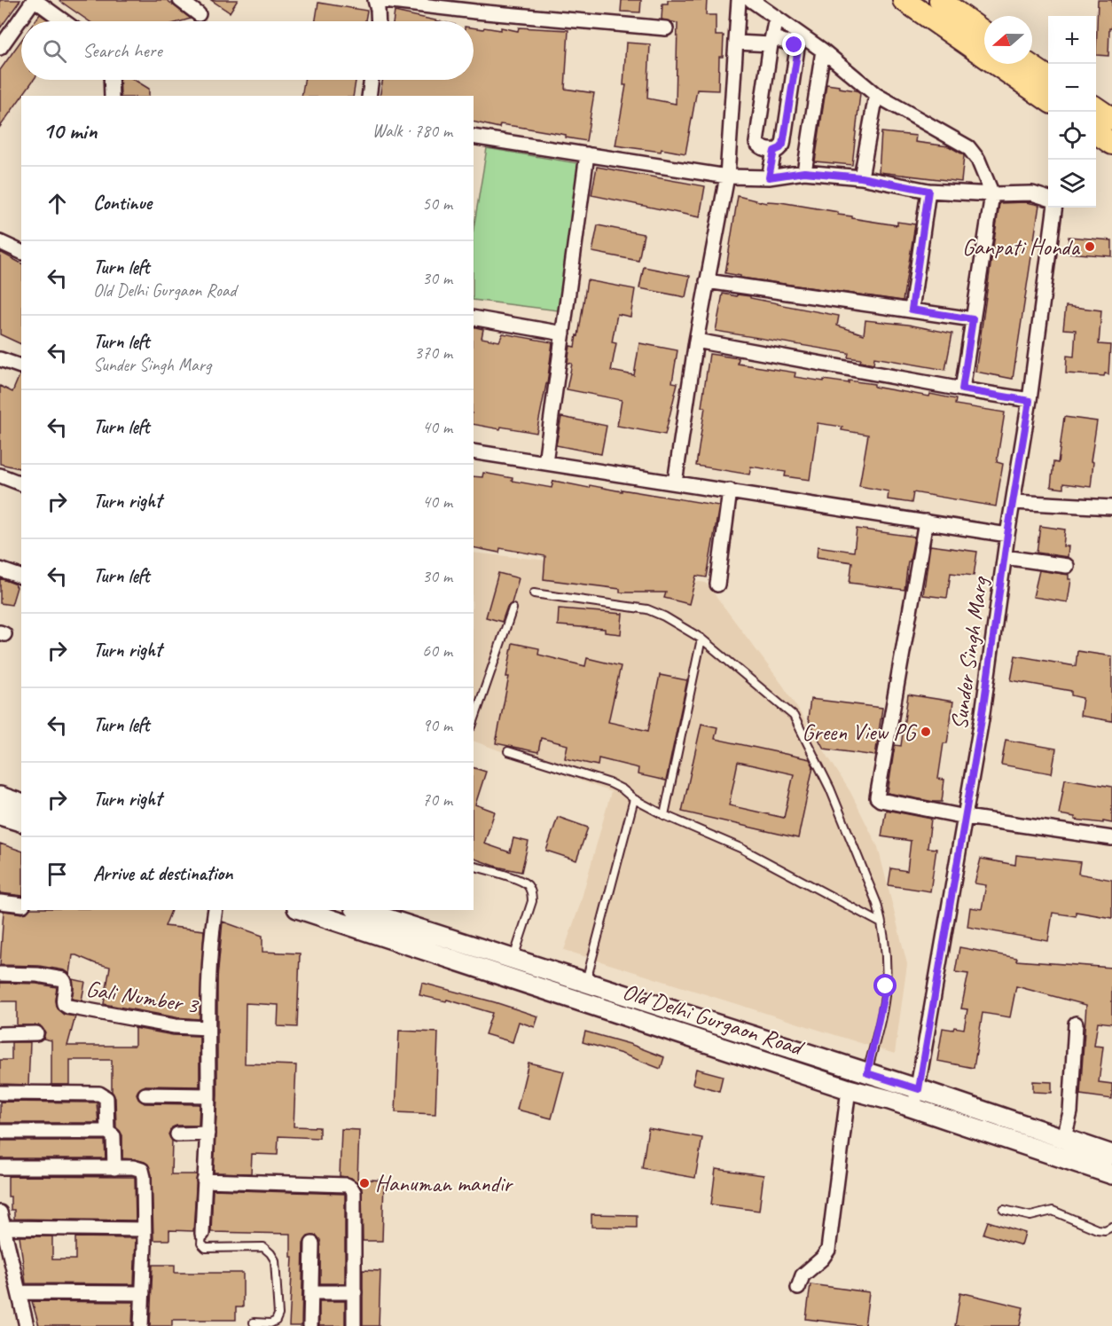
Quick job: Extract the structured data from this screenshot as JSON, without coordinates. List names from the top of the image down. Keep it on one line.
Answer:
{"streets":{"main road":["Old Delhi Gurgaon Road"],"street":["Sunder Singh Marg","Gali Number 3"]},"crossings":[["Sunder Singh Marg","Old Delhi Gurgaon Road"]],"places":["Ganpati Honda","Green View PG","Hanuman mandir"],"north":"left","page":{"map_buttons":["+","−"],"search":"Search here","heading":["10 min","Walk · 780 m"],"list":[["Continue","50 m"],["Turn left","Old Delhi Gurgaon Road","30 m"],["Turn left","Sunder Singh Marg","370 m"],["Turn left","40 m"],["Turn right","40 m"],["Turn left","30 m"],["Turn right","60 m"],["Turn left","90 m"],["Turn right","70 m"],"Arrive at destination"]}}
